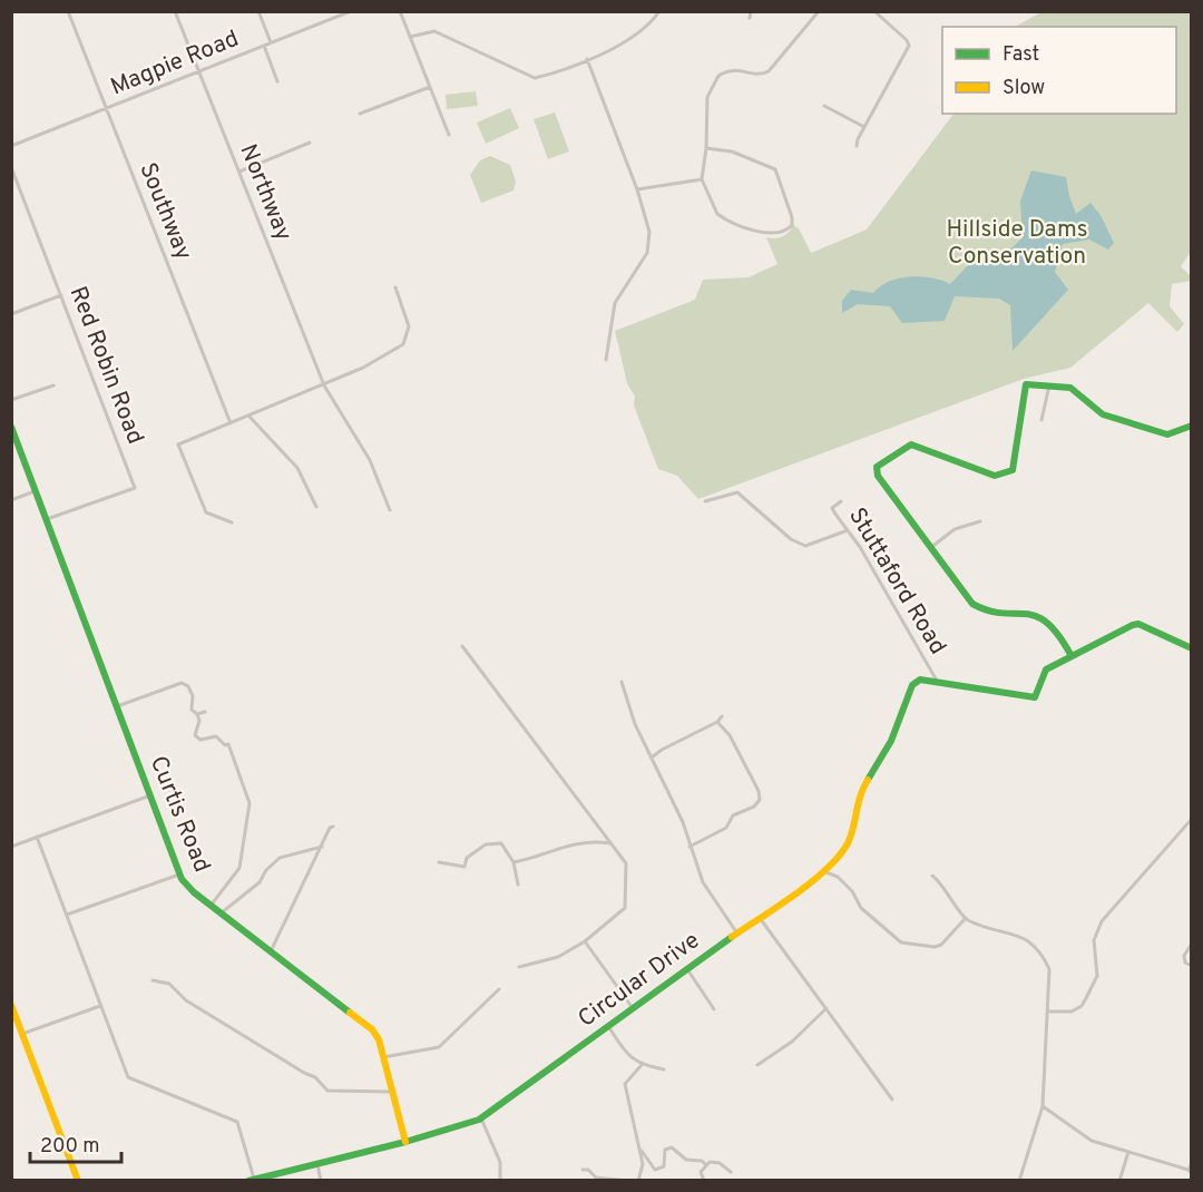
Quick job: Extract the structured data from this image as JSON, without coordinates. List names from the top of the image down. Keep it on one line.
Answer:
{"streets":{"street":["Magpie Road","Northway","Southway","Red Robin Road","Stuttaford Road","Curtis Road","Circular Drive"]},"crossings":[["Magpie Road","Northway"],["Magpie Road","Southway"],["Red Robin Road","Curtis Road"],["Stuttaford Road","Circular Drive"],["Curtis Road","Circular Drive"]],"parks":["Hillside Dams Conservation"],"legend":["Fast","Slow"],"scale_bar":"200 m"}
